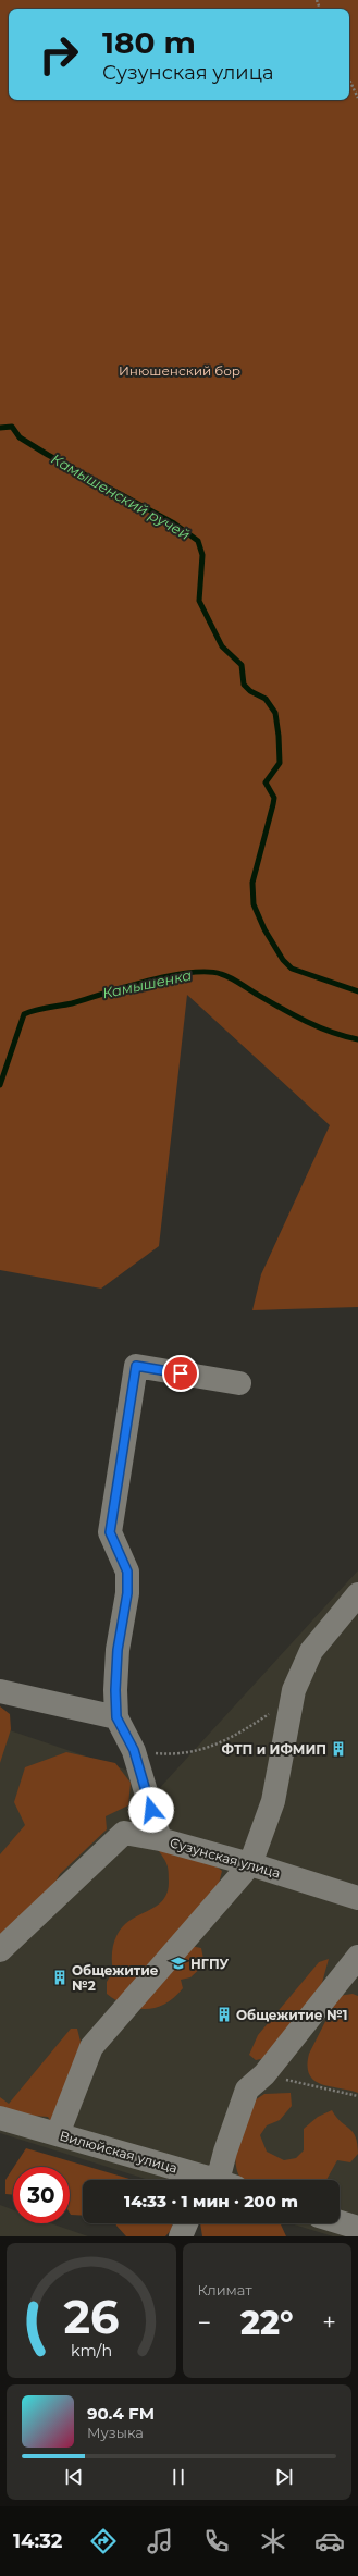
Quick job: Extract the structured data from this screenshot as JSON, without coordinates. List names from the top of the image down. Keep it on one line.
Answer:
{"streets":{"street":["Сузунская улица","Вилюйская улица"]},"water":["Камышенский ручей","Камышенка"],"parks":["Инюшенский бор"],"places":{"building":["ФТП и ИФМИП","Общежитие №2","Общежитие №1"],"school or university":["НГПУ"]},"page":{"turn":["180 m","Сузунская улица"],"limit":"30","trip":"14:33 · 1 мин · 200 m","tile":"Климат","heat":["−","22°","+"],"song":["90.4 FM","Музыка"],"tabs":"14:32","gauge":["26","km/h"]}}
